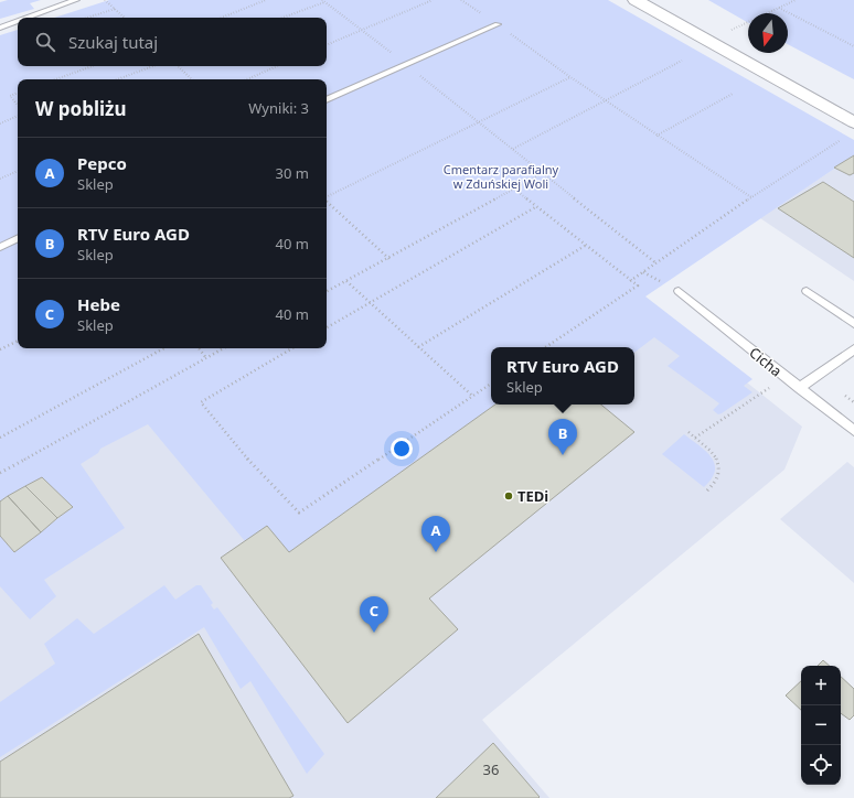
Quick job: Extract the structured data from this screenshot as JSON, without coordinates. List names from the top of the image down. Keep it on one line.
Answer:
{"streets":{"lane":["Cicha"]},"parks":["Cmentarz parafialny w Zduńskiej Woli"],"places":["TEDi"],"house_numbers":["36"],"north":"bottom","page":{"search":"Szukaj tutaj","heading":["W pobliżu","Wyniki: 3"],"list":[{"mark":"A","name":"Pepco","note":"Sklep","value":"30 m"},{"mark":"B","name":"RTV Euro AGD","note":"Sklep","value":"40 m"},{"mark":"C","name":"Hebe","note":"Sklep","value":"40 m"}],"popup":["RTV Euro AGD","Sklep"],"pins":["B","A","C"],"map_buttons":["+","−"]}}
